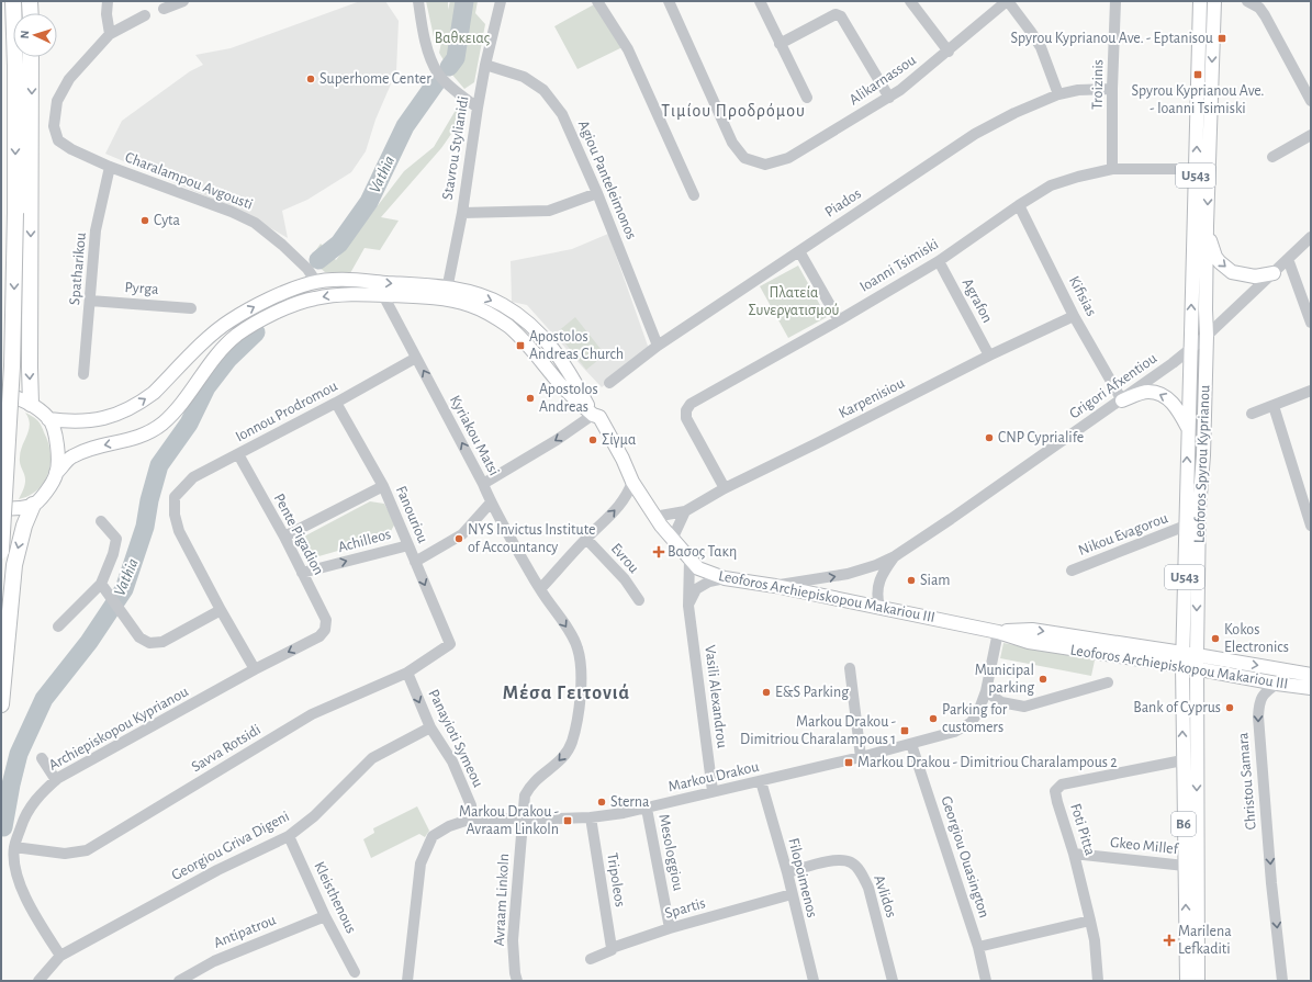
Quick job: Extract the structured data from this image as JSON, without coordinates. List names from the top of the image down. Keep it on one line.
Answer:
{"streets":{"main road":["U543","Leoforos Spyrou Kyprianou","Leoforos Archiepiskopou Makariou III","B6"],"street":["Alikarnassou","Troizinis","Stavrou Stylianidi","Agiou Panteleimonos","Charalampou Avgousti","Piados","Ioanni Tsimiski","Spatharikou","Pyrga","Kifisias","Agrafon","Grigori Afxentiou","Karpenisiou","Ionnou Prodromou","Kyriakou Matsi","Fanouriou","Pente Pigadion","Nikou Evagorou","Achilleos","Evrou","Vasili Alexandrou","Archiepiskopou Kyprianou","Panayioti Symeou","Savva Rotsidi","Markou Drakou","Christou Samara","Foti Pitta","Georgiou Griva Digeni","Gkeo Millef","Mesologgiou","Georgiou Ouasington","Filopoimenos","Tripoleos","Avlidos","Kleisthenous","Avraam Linkoln","Spartis","Antipatrou"]},"crossings":[["Troizinis","Piados"],["Troizinis","Ioanni Tsimiski"],["Stavrou Stylianidi","Agiou Panteleimonos"],["Stavrou Stylianidi","Leoforos Archiepiskopou Makariou III"],["Agiou Panteleimonos","Piados"],["Charalampou Avgousti","Spatharikou"],["Charalampou Avgousti","Leoforos Archiepiskopou Makariou III"],["Ioanni Tsimiski","Kifisias"],["Ioanni Tsimiski","Agrafon"],["Ioanni Tsimiski","Karpenisiou"],["Ioanni Tsimiski","Leoforos Spyrou Kyprianou"],["Spatharikou","Pyrga"],["Kifisias","Grigori Afxentiou"],["Kifisias","Karpenisiou"],["Agrafon","Karpenisiou"],["Grigori Afxentiou","Leoforos Spyrou Kyprianou"],["Grigori Afxentiou","Leoforos Archiepiskopou Makariou III"],["Karpenisiou","Leoforos Archiepiskopou Makariou III"],["Ionnou Prodromou","Kyriakou Matsi"],["Ionnou Prodromou","Fanouriou"],["Ionnou Prodromou","Pente Pigadion"],["Kyriakou Matsi","Leoforos Archiepiskopou Makariou III"],["Kyriakou Matsi","Avraam Linkoln"],["Leoforos Spyrou Kyprianou","Nikou Evagorou"],["Leoforos Spyrou Kyprianou","Leoforos Archiepiskopou Makariou III"],["Leoforos Spyrou Kyprianou","Foti Pitta"],["Leoforos Spyrou Kyprianou","Gkeo Millef"],["Fanouriou","Achilleos"],["Fanouriou","Savva Rotsidi"],["Pente Pigadion","Achilleos"],["Pente Pigadion","Archiepiskopou Kyprianou"],["Leoforos Archiepiskopou Makariou III","Vasili Alexandrou"],["Leoforos Archiepiskopou Makariou III","Markou Drakou"],["Leoforos Archiepiskopou Makariou III","Christou Samara"],["Vasili Alexandrou","Markou Drakou"],["Archiepiskopou Kyprianou","Savva Rotsidi"],["Archiepiskopou Kyprianou","Georgiou Griva Digeni"],["Panayioti Symeou","Savva Rotsidi"],["Panayioti Symeou","Markou Drakou"],["Panayioti Symeou","Georgiou Griva Digeni"],["Markou Drakou","Mesologgiou"],["Markou Drakou","Georgiou Ouasington"],["Markou Drakou","Filopoimenos"],["Markou Drakou","Tripoleos"],["Markou Drakou","Avraam Linkoln"],["Foti Pitta","Gkeo Millef"],["Georgiou Griva Digeni","Kleisthenous"],["Mesologgiou","Spartis"],["Filopoimenos","Avlidos"],["Filopoimenos","Spartis"],["Tripoleos","Spartis"],["Kleisthenous","Antipatrou"]],"one_way":["Kyriakou Matsi","Panayioti Symeou","Christou Samara","Avraam Linkoln"],"districts":["Τιμίου Προδρόμου","Μέσα Γειτονιά"],"water":["Vathia"],"parks":["Βαθκειας","Πλατεία Συνεργατισμού"],"places":{"transit":["Spyrou Kyprianou Ave. - Eptanisou","Spyrou Kyprianou Ave. - Ioanni Tsimiski","Apostolos Andreas Church","Markou Drakou - Dimitriou Charalampous 1","Markou Drakou - Dimitriou Charalampous 2","Markou Drakou - Avraam Linkoln"],"other":["Superhome Center","Cyta","Apostolos Andreas","CNP Cyprialife","Σίγμα","NYS Invictus Institute of Accountancy","Siam","Kokos Electronics","Municipal parking","E&S Parking","Bank of Cyprus","Parking for customers","Sterna"],"health":["Βασος Τακη","Marilena Lefkaditi"]},"north":"left"}
